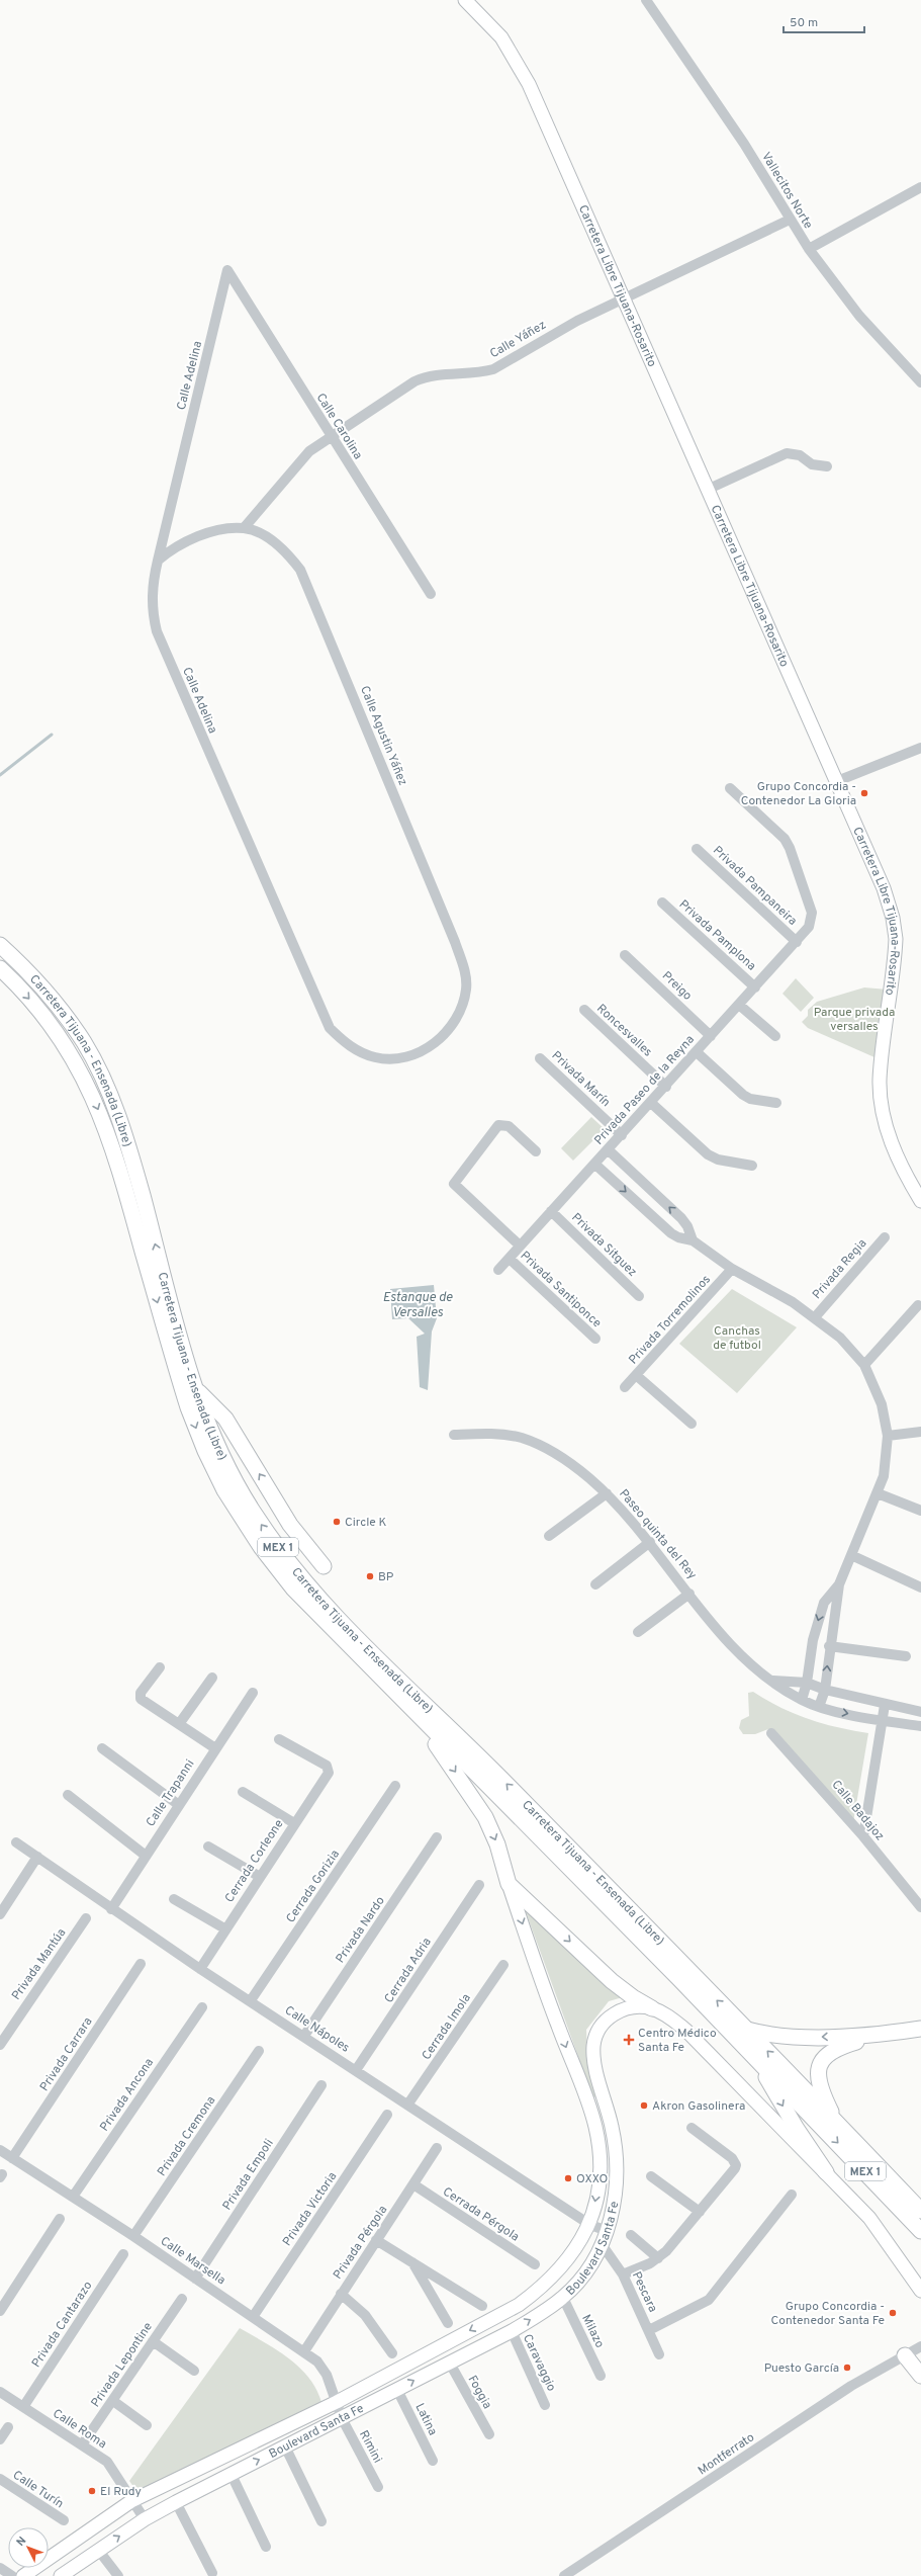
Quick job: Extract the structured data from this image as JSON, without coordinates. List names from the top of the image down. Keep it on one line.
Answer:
{"streets":{"highway":["Carretera Tijuana - Ensenada (Libre)","MEX 1"],"main road":["Carretera Libre Tijuana-Rosarito","Boulevard Santa Fe"],"street":["Vallecitos Norte","Calle Yáñez","Calle Adelina","Calle Carolina","Calle Agustin Yáñez","Privada Pampaneira","Privada Pamplona","Preigo","Roncesvalles","Privada Marín","Privada Paseo de la Reyna","Privada Sitguez","Privada Regia","Privada Santiponce","Privada Torremolinos","Paseo quinta del Rey","Calle Trapanni","Calle Badajoz","Cerrada Corleone","Cerrada Gorizia","Privada Nardo","Privada Mantúa","Cerrada Adria","Cerrada Imola","Calle Nápoles","Privada Carrara","Privada Ancona","Privada Cremona","Privada Empoli","Privada Victoria","Cerrada Pérgola","Privada Pérgola","Calle Marsella","Pescara","Privada Cantarazo","Milazo","Caravaggio","Privada Lepontine","Foggia","Latina","Calle Roma","Rimini","Montferrato","Calle Turín"]},"crossings":[["Vallecitos Norte","Calle Yáñez"],["Carretera Libre Tijuana-Rosarito","Calle Yáñez"],["Calle Yáñez","Calle Carolina"],["Calle Yáñez","Calle Agustin Yáñez"],["Calle Adelina","Calle Carolina"],["Calle Adelina","Calle Agustin Yáñez"],["Privada Pampaneira","Privada Paseo de la Reyna"],["Privada Pamplona","Privada Paseo de la Reyna"],["Preigo","Privada Paseo de la Reyna"],["Roncesvalles","Privada Paseo de la Reyna"],["Privada Marín","Privada Paseo de la Reyna"],["Privada Paseo de la Reyna","Privada Sitguez"],["Privada Paseo de la Reyna","Privada Santiponce"],["Calle Trapanni","Calle Nápoles"],["Cerrada Corleone","Calle Nápoles"],["Cerrada Gorizia","Calle Nápoles"],["Privada Nardo","Calle Nápoles"],["Cerrada Adria","Calle Nápoles"],["Cerrada Imola","Calle Nápoles"],["Calle Nápoles","Boulevard Santa Fe"],["Privada Carrara","Calle Marsella"],["Privada Ancona","Calle Marsella"],["Privada Cremona","Calle Marsella"],["Privada Empoli","Calle Marsella"],["Privada Victoria","Calle Marsella"],["Cerrada Pérgola","Privada Pérgola"],["Privada Pérgola","Calle Marsella"],["Boulevard Santa Fe","Calle Marsella"],["Boulevard Santa Fe","Pescara"],["Boulevard Santa Fe","Milazo"],["Boulevard Santa Fe","Caravaggio"],["Boulevard Santa Fe","Foggia"],["Boulevard Santa Fe","Latina"],["Boulevard Santa Fe","Calle Roma"],["Boulevard Santa Fe","Rimini"],["Calle Marsella","Rimini"],["Privada Cantarazo","Calle Roma"],["Privada Lepontine","Calle Roma"]],"water":["Estanque de Versalles"],"parks":["Parque privada versalles","Canchas de futbol"],"places":{"other":["Grupo Concordia - Contenedor La Gloria","Circle K","BP","Akron Gasolinera","OXXO","Grupo Concordia - Contenedor Santa Fe","Puesto García","El Rudy"],"health":["Centro Médico Santa Fe"]},"scale_bar":"50 m","north":"top left"}
